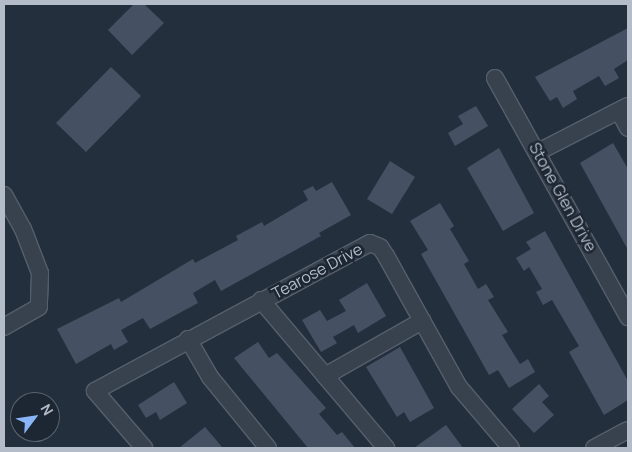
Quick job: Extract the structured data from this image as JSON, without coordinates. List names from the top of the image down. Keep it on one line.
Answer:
{"streets":{"street":["Stone Glen Drive","Tearose Drive"]},"north":"top right"}
